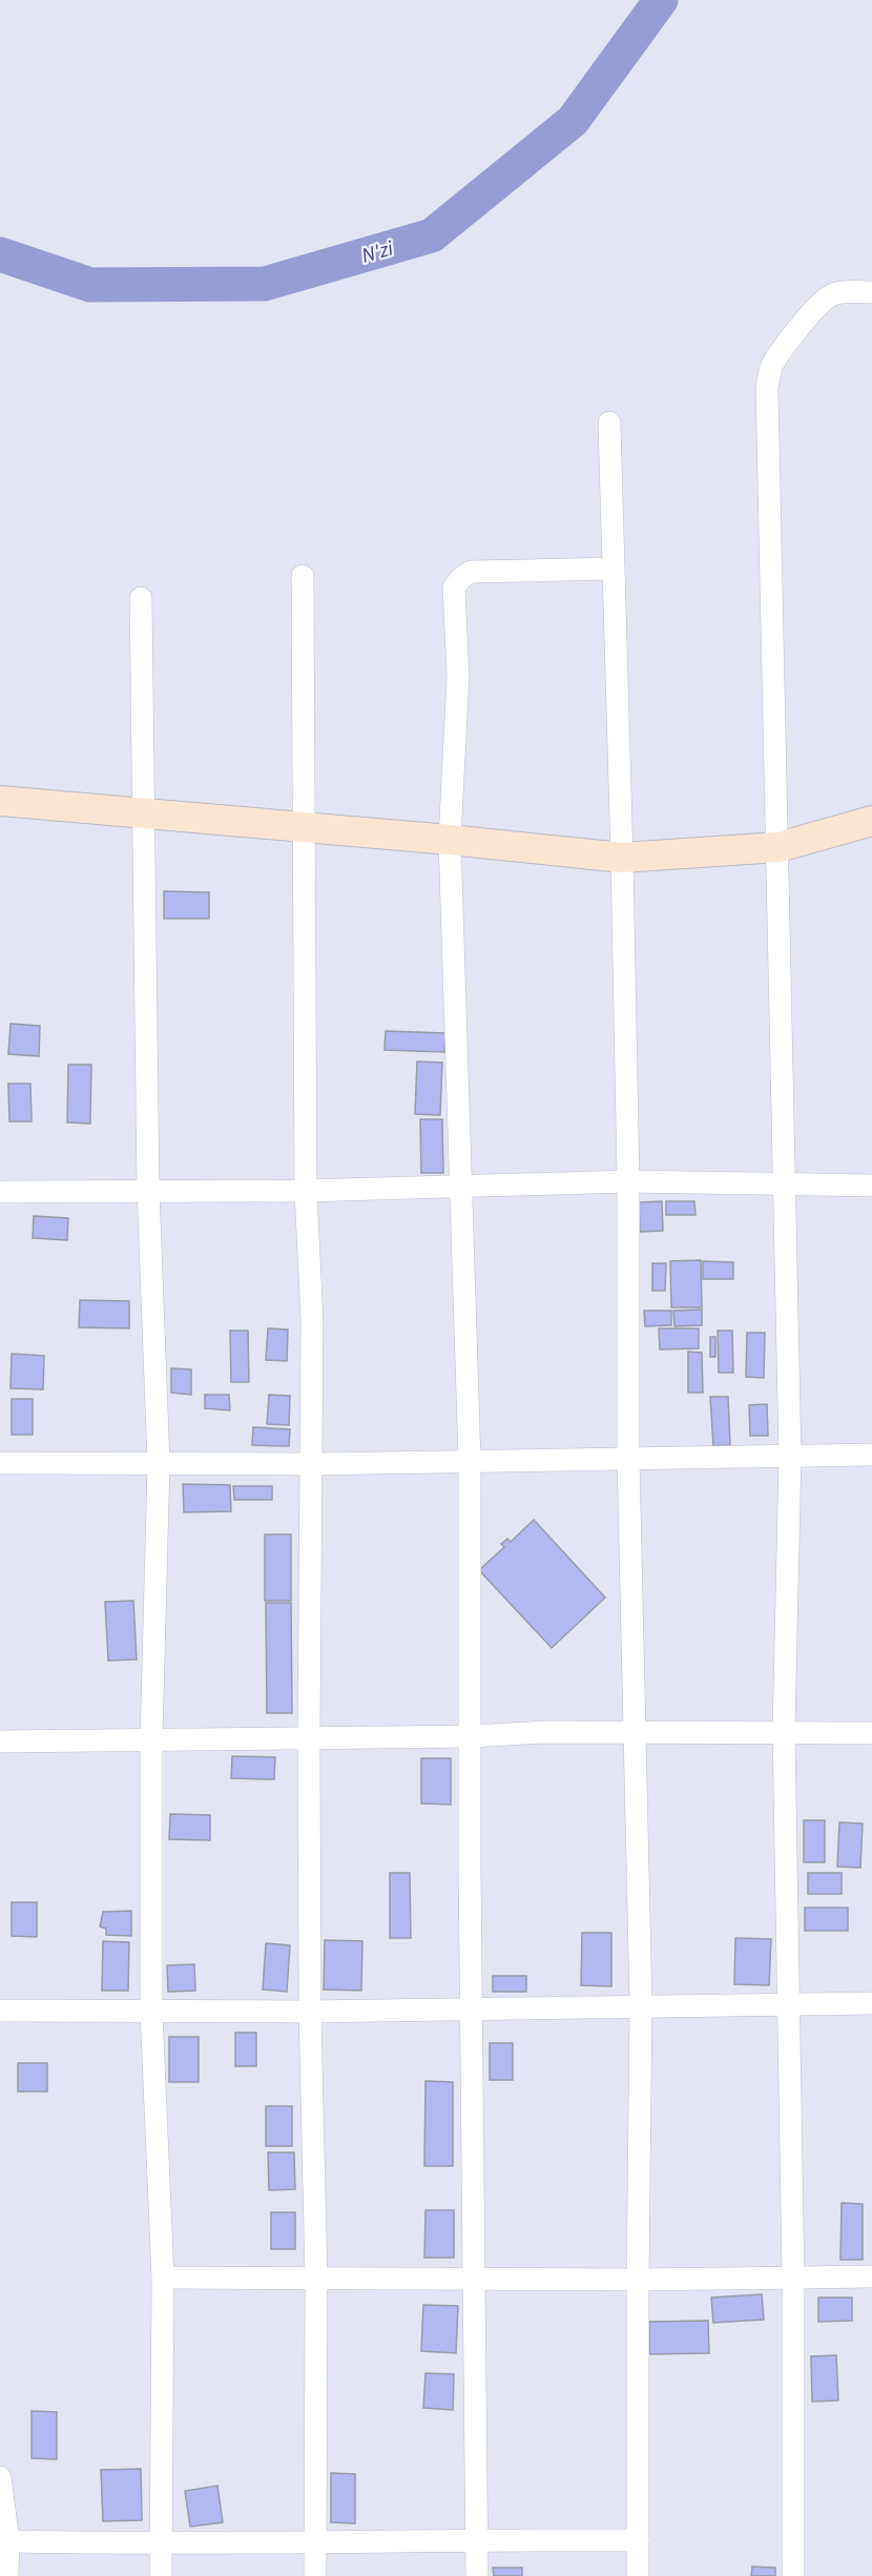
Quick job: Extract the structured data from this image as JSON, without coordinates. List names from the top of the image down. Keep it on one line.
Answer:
{"water":["N'zi"]}
